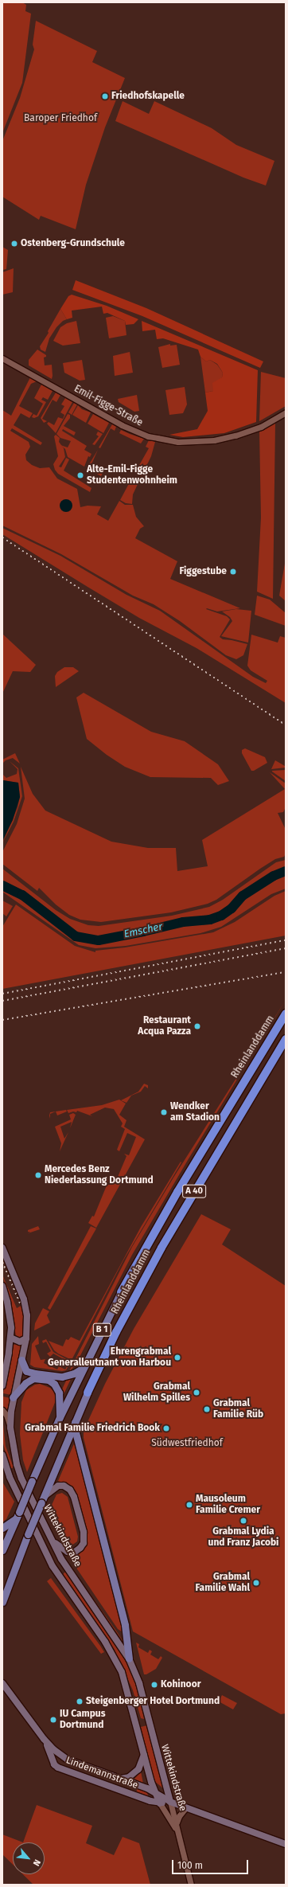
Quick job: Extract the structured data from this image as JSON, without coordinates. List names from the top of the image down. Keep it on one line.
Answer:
{"streets":{"highway":["Rheinlanddamm","A 40"],"main road":["B 1","Wittekindstraße","Lindemannstraße"],"street":["Emil-Figge-Straße"]},"crossings":[["Rheinlanddamm","B 1"],["B 1","Wittekindstraße"],["Wittekindstraße","Lindemannstraße"]],"water":["Emscher"],"parks":["Baroper Friedhof","Südwestfriedhof"],"places":["Friedhofskapelle","Ostenberg-Grundschule","Alte-Emil-Figge Studentenwohnheim","Figgestube","Restaurant Acqua Pazza","Wendker am Stadion","Mercedes Benz Niederlassung Dortmund","Ehrengrabmal Generalleutnant von Harbou","Grabmal Wilhelm Spilles","Grabmal Familie Rüb","Grabmal Familie Friedrich Book","Mausoleum Familie Cremer","Grabmal Lydia und Franz Jacobi","Grabmal Familie Wahl","Kohinoor","Steigenberger Hotel Dortmund","IU Campus Dortmund"],"scale_bar":"100 m","north":"bottom right"}
